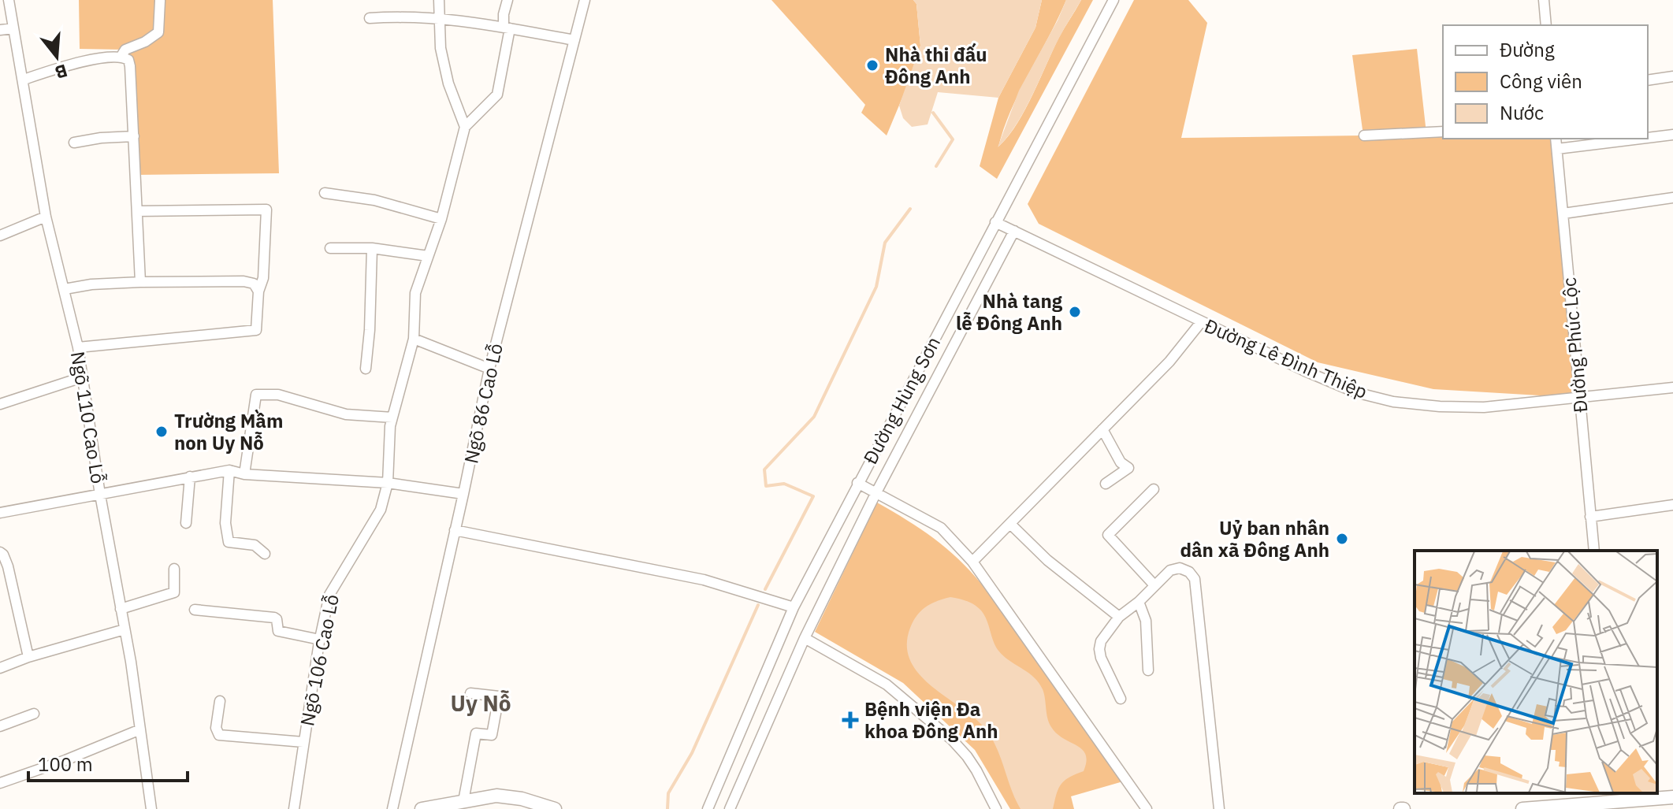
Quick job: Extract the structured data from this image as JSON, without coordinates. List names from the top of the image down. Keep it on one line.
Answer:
{"streets":{"street":["Đường Phúc Lộc","Đường Lê Đình Thiệp","Đường Hùng Sơn","Ngõ 86 Cao Lỗ","Ngõ 110 Cao Lỗ","Ngõ 106 Cao Lỗ"]},"crossings":[["Đường Phúc Lộc","Đường Lê Đình Thiệp"],["Đường Lê Đình Thiệp","Đường Hùng Sơn"]],"districts":["Uy Nỗ"],"places":{"other":["Nhà thi đấu Đông Anh","Nhà tang lễ Đông Anh","Trường Mầm non Uy Nỗ","Uỷ ban nhân dân xã Đông Anh"],"health":["Bệnh viện Đa khoa Đông Anh"]},"legend":["Đường","Công viên","Nước"],"scale_bar":"100 m","north":"bottom"}
